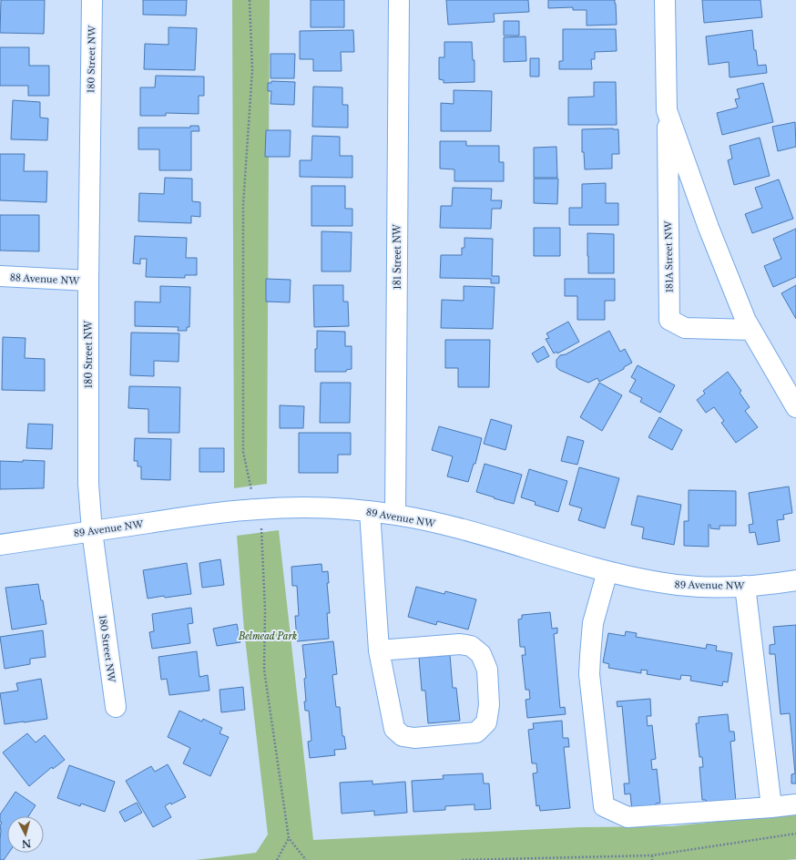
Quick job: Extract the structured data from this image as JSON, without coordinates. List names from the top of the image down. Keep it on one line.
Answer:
{"streets":{"street":["180 Street NW","181 Street NW","181A Street NW","88 Avenue NW","89 Avenue NW"]},"crossings":[["180 Street NW","88 Avenue NW"],["180 Street NW","89 Avenue NW"],["181 Street NW","89 Avenue NW"]],"parks":["Belmead Park"],"north":"bottom"}
